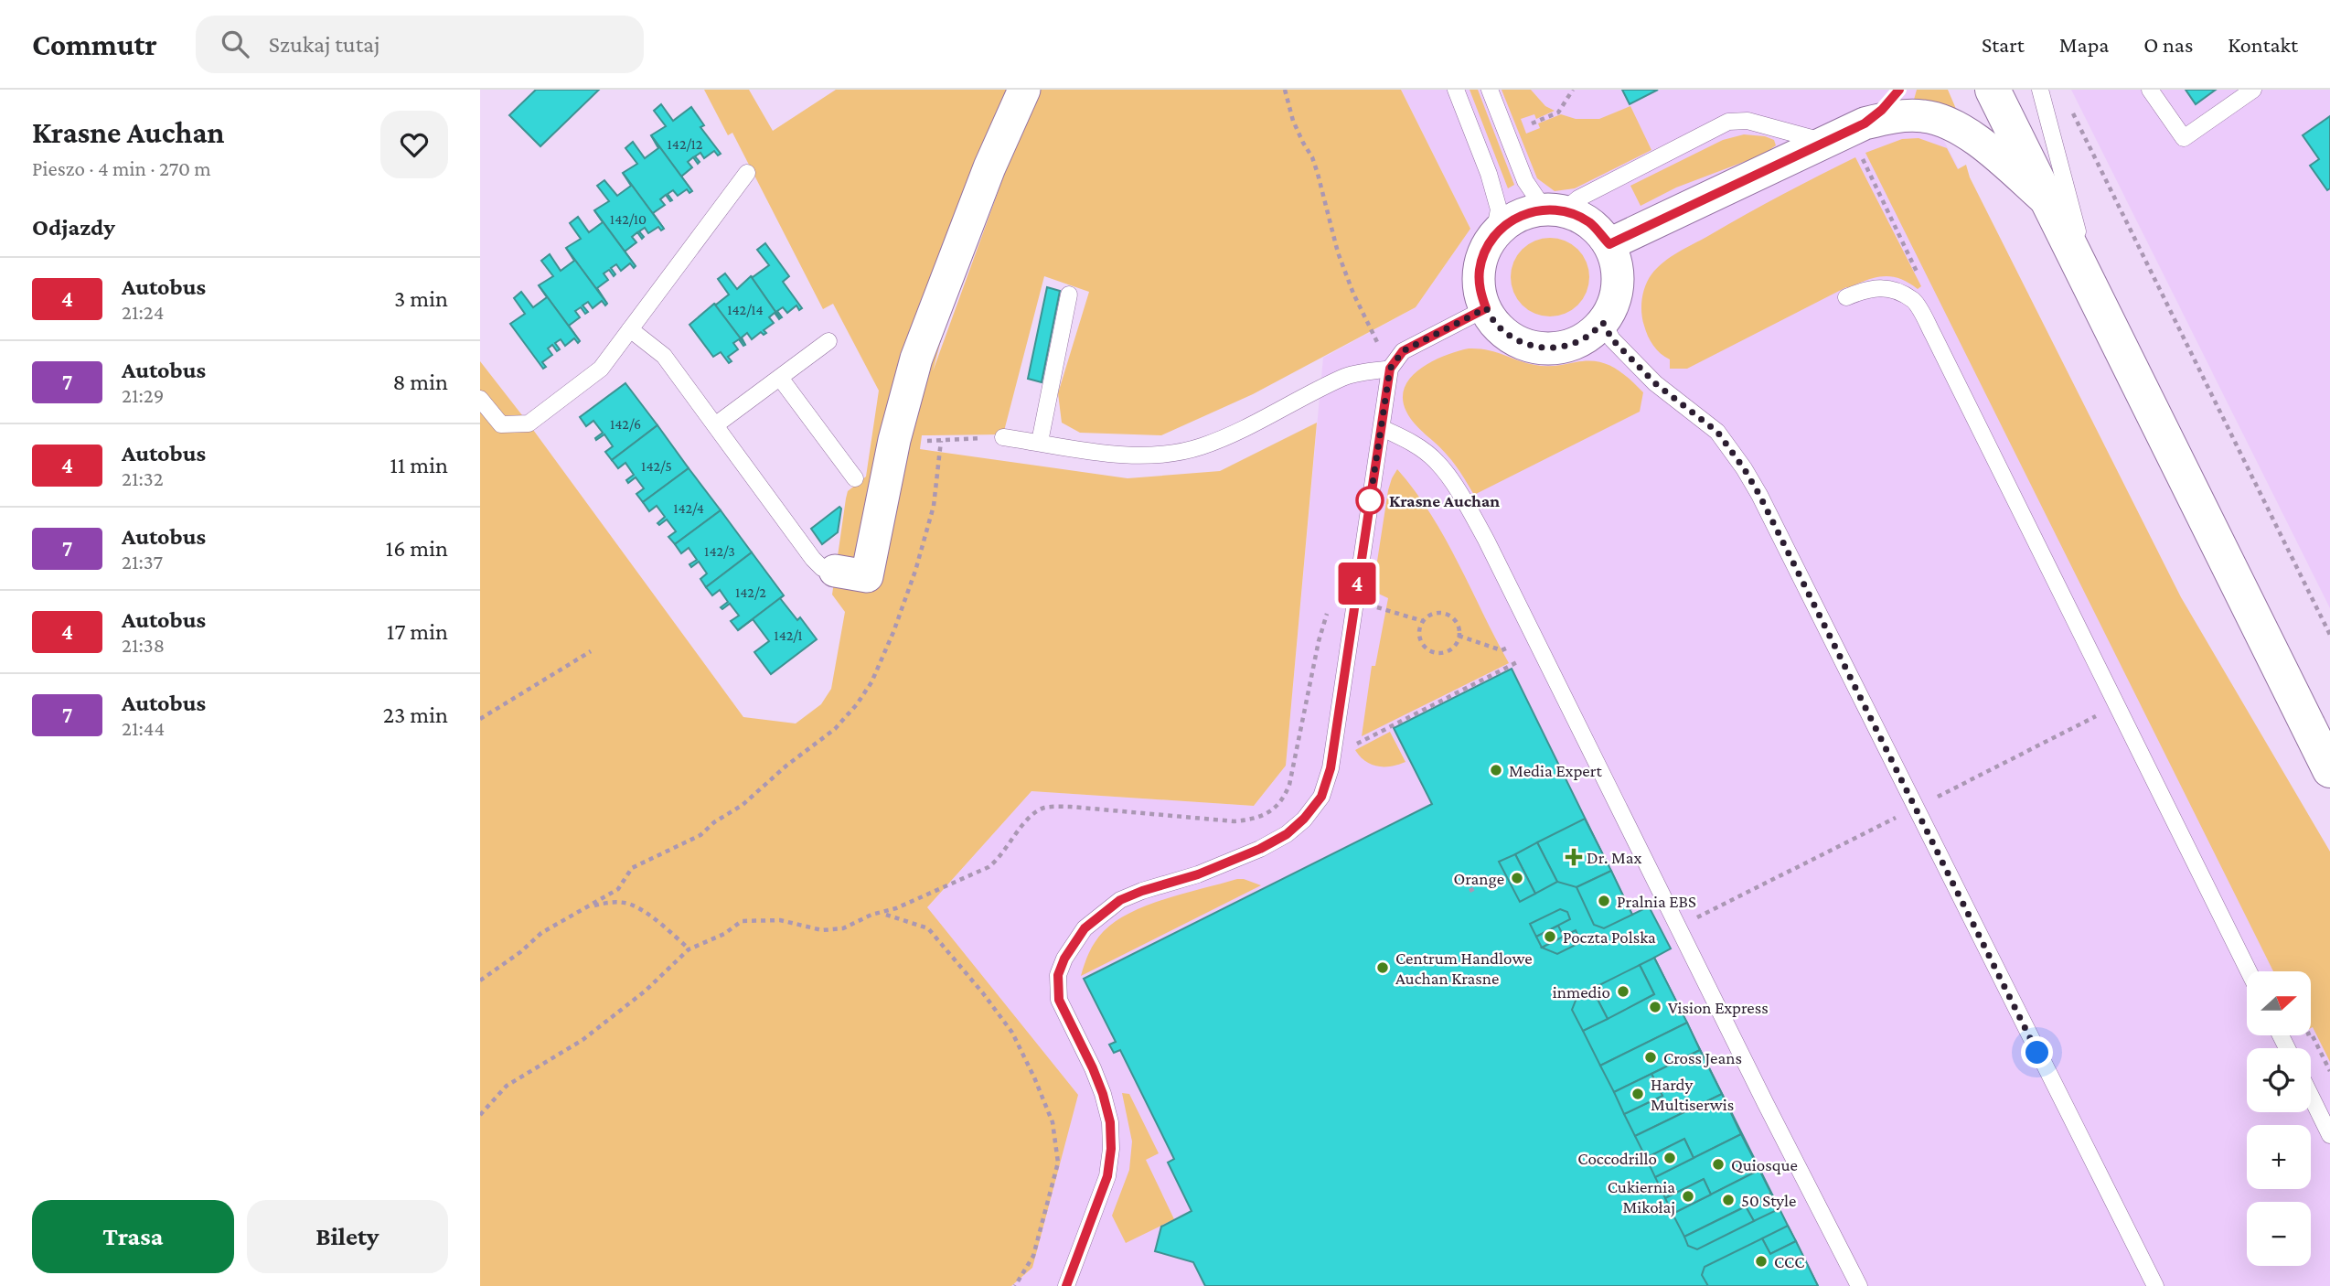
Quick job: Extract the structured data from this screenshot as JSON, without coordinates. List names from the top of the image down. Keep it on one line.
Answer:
{"places":{"other":["Krasne Auchan","Media Expert","Orange","Pralnia EBS","Poczta Polska","Centrum Handlowe Auchan Krasne","inmedio","Vision Express","Cross Jeans","Hardy Multiserwis","Coccodrillo","Quiosque","Cukiernia Mikołaj","50 Style","CCC"],"health":["Dr. Max"]},"lines":["bus line 4"],"house_numbers":["142/12","142/10","142/14","142/6","142/5","142/4","142/3","142/2","142/1"],"north":"right","page":{"header":"Commutr","search":"Szukaj tutaj","nav":["Start","Mapa","O nas","Kontakt"],"heading":[["Krasne Auchan","Pieszo · 4 min · 270 m"],"Odjazdy"],"on_map":"4","list":[{"mark":"4","name":"Autobus","note":"21:24","value":"3 min"},{"mark":"7","name":"Autobus","note":"21:29","value":"8 min"},{"mark":"4","name":"Autobus","note":"21:32","value":"11 min"},{"mark":"7","name":"Autobus","note":"21:37","value":"16 min"},{"mark":"4","name":"Autobus","note":"21:38","value":"17 min"},{"mark":"7","name":"Autobus","note":"21:44","value":"23 min"}],"map_buttons":["+","−"],"buttons":["Trasa","Bilety"]}}
